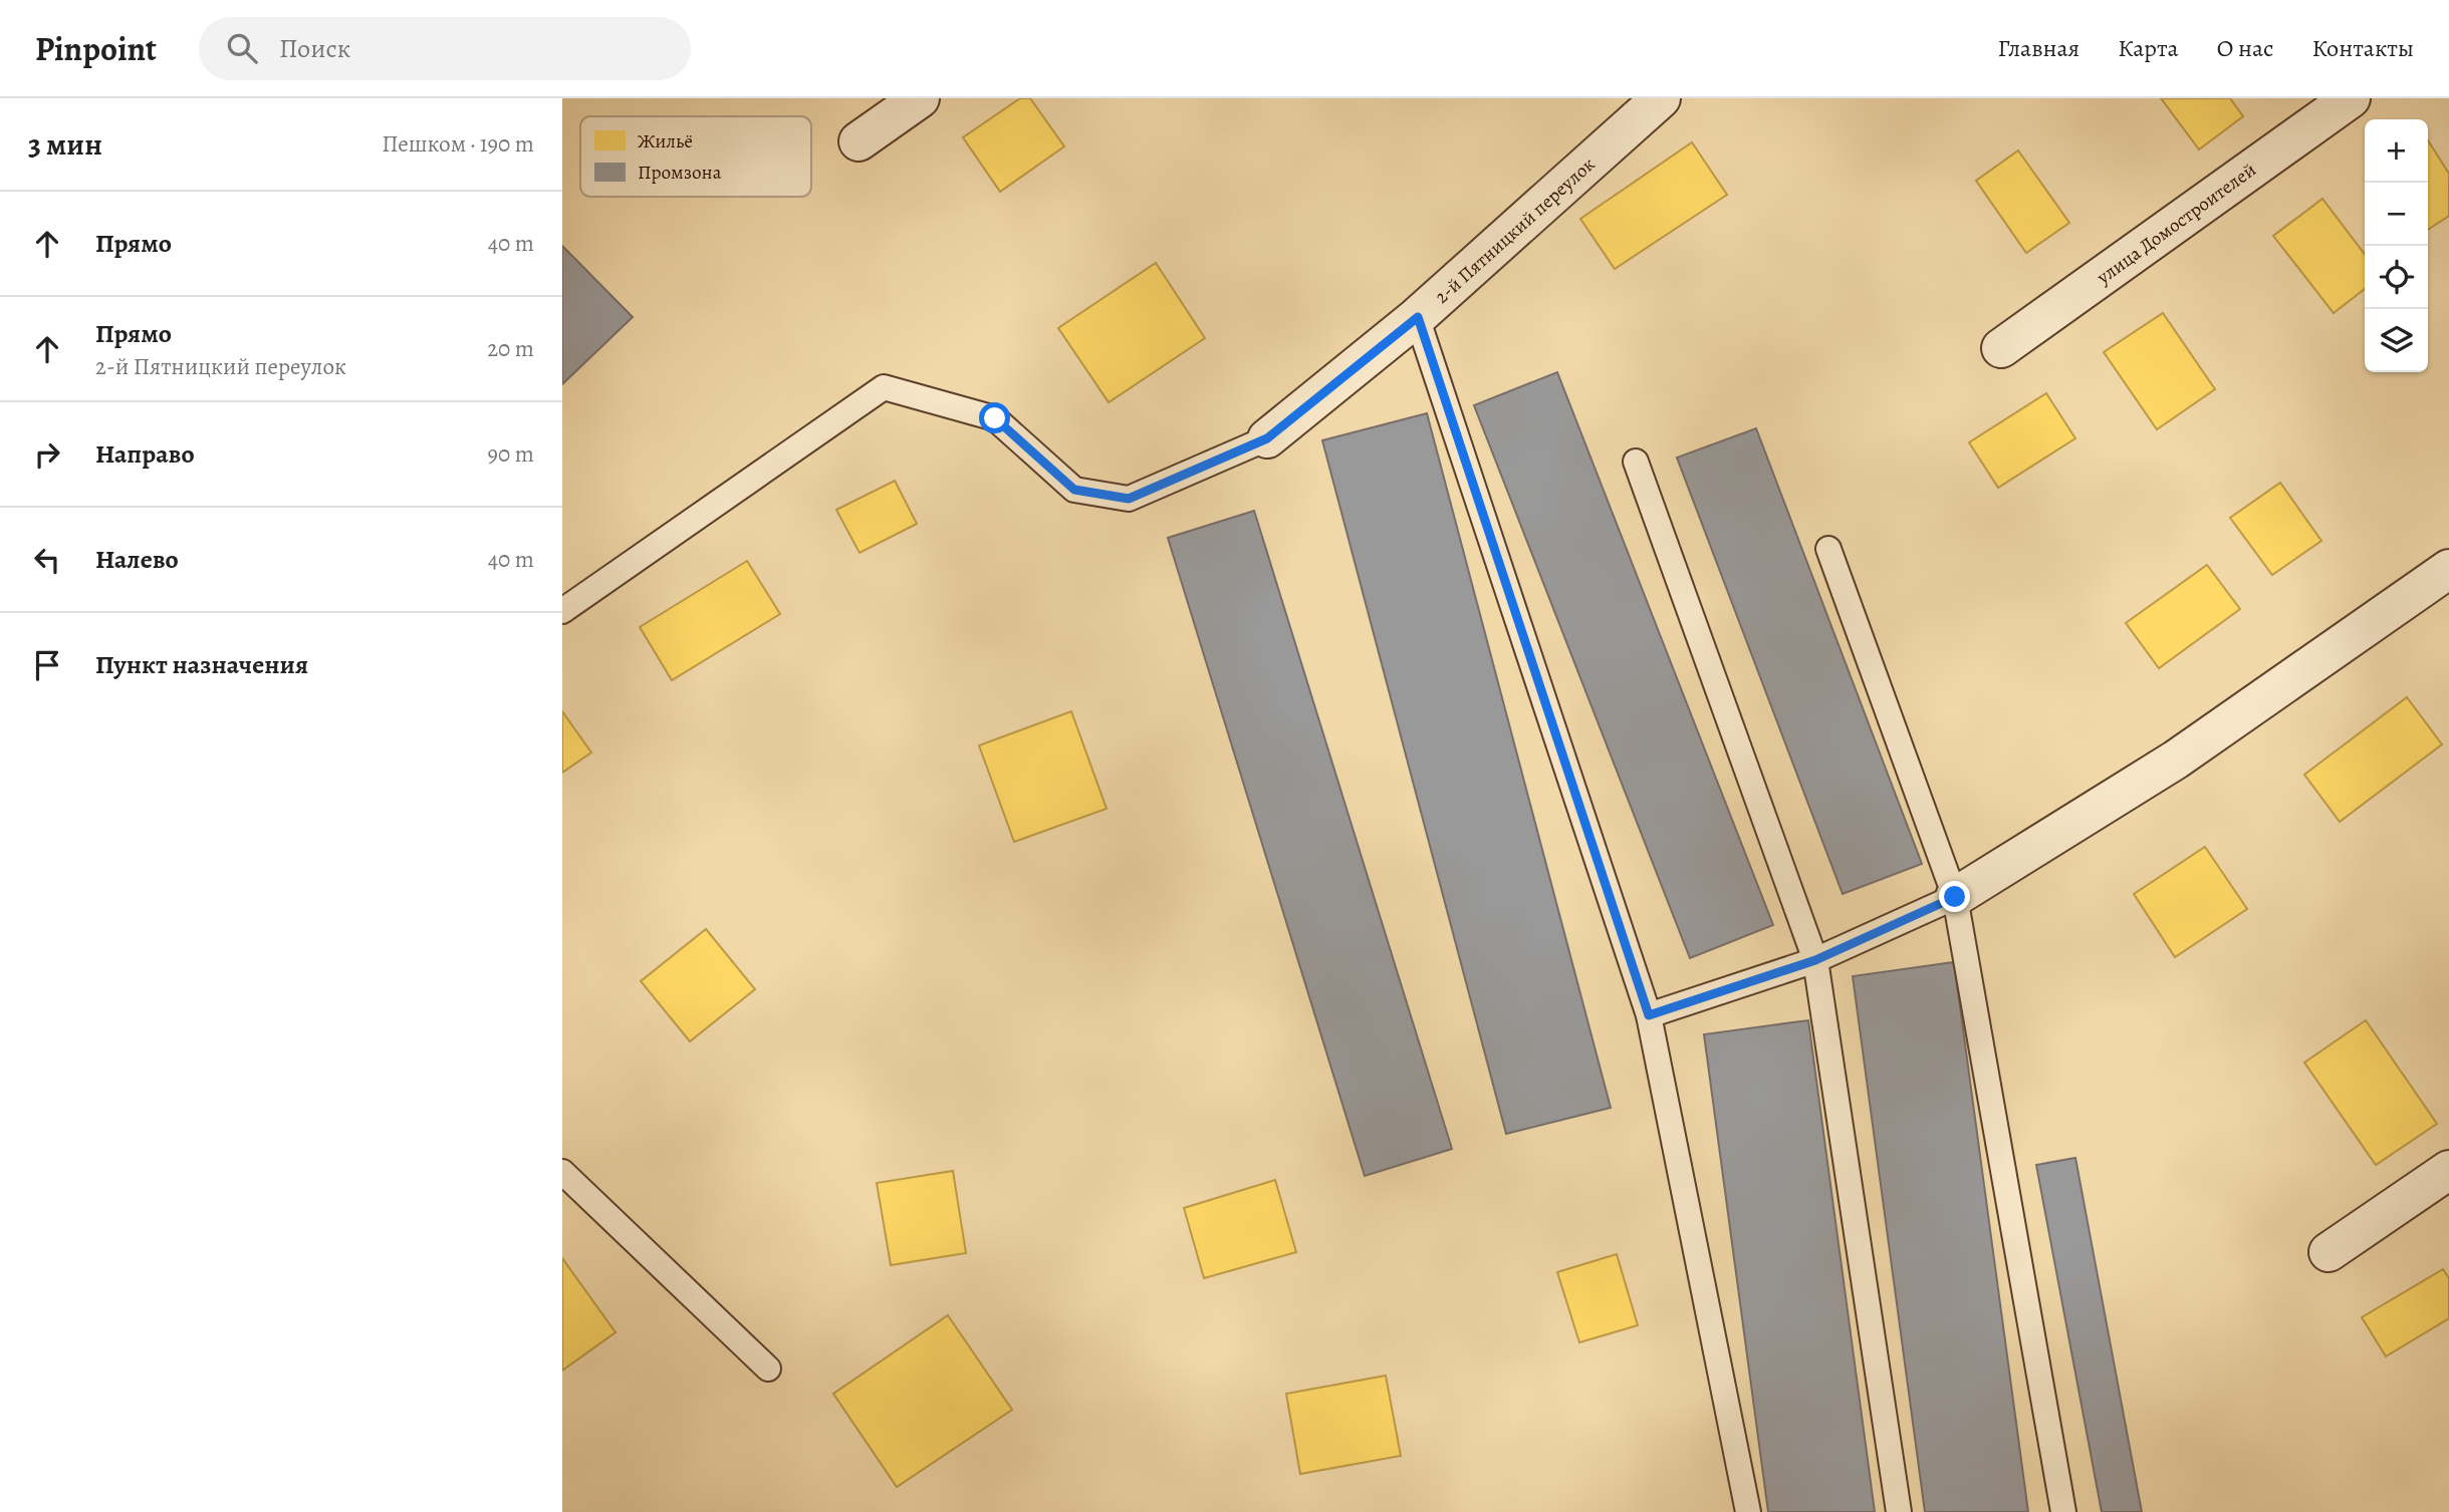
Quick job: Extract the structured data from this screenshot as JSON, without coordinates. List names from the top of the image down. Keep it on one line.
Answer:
{"streets":{"street":["улица Домостроителей","2-й Пятницкий переулок"]},"legend":["Жильё","Промзона"],"page":{"header":"Pinpoint","search":"Поиск","nav":["Главная","Карта","О нас","Контакты"],"heading":["3 мин","Пешком · 190 m"],"map_buttons":["+","−"],"list":[["Прямо","40 m"],["Прямо","2-й Пятницкий переулок","20 m"],["Направо","90 m"],["Налево","40 m"],"Пункт назначения"]}}
